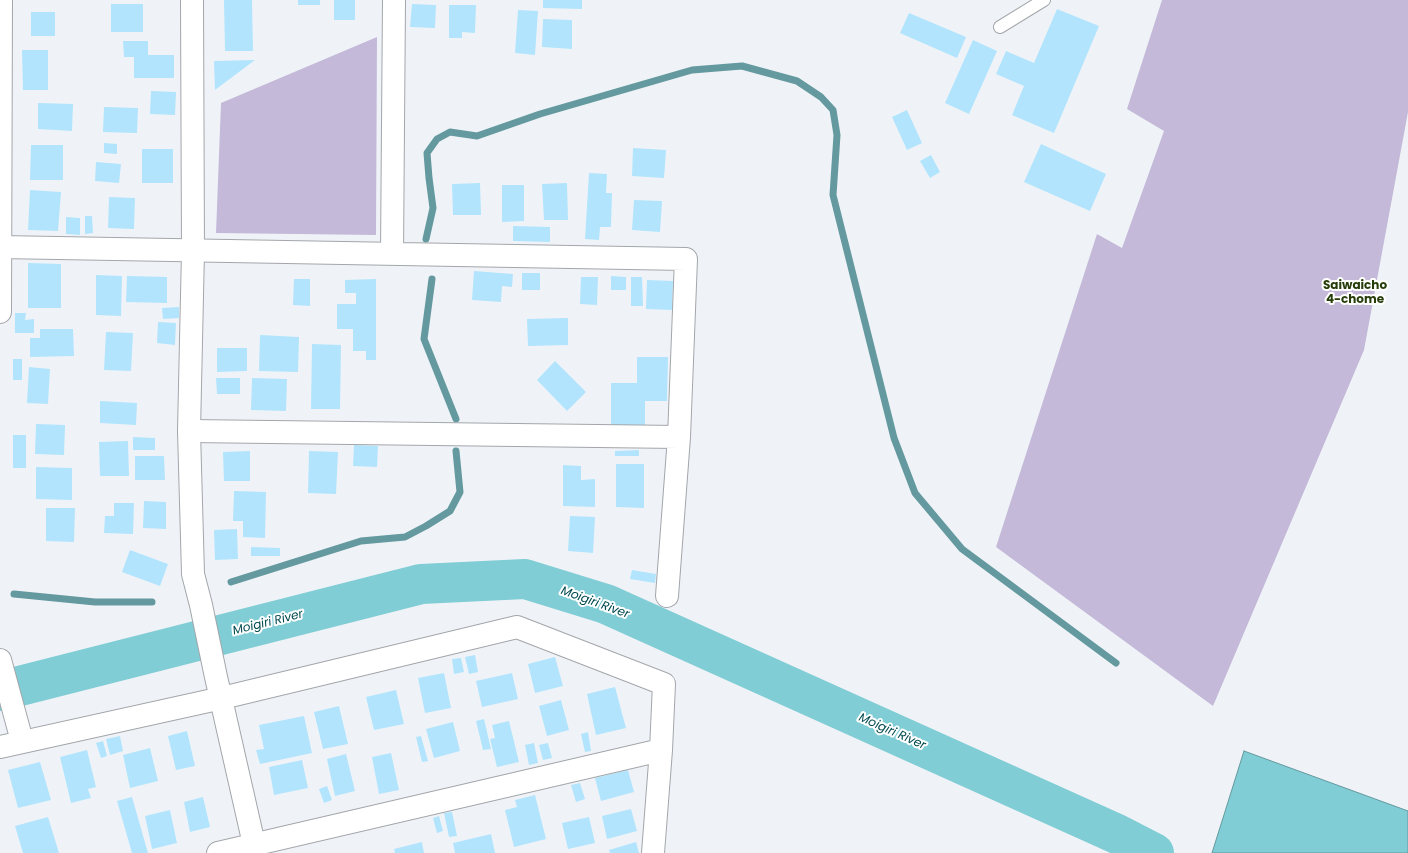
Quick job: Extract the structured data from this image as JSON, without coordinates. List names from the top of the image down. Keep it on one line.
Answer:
{"districts":["Saiwaicho 4-chome"],"water":["Moigiri River"]}
